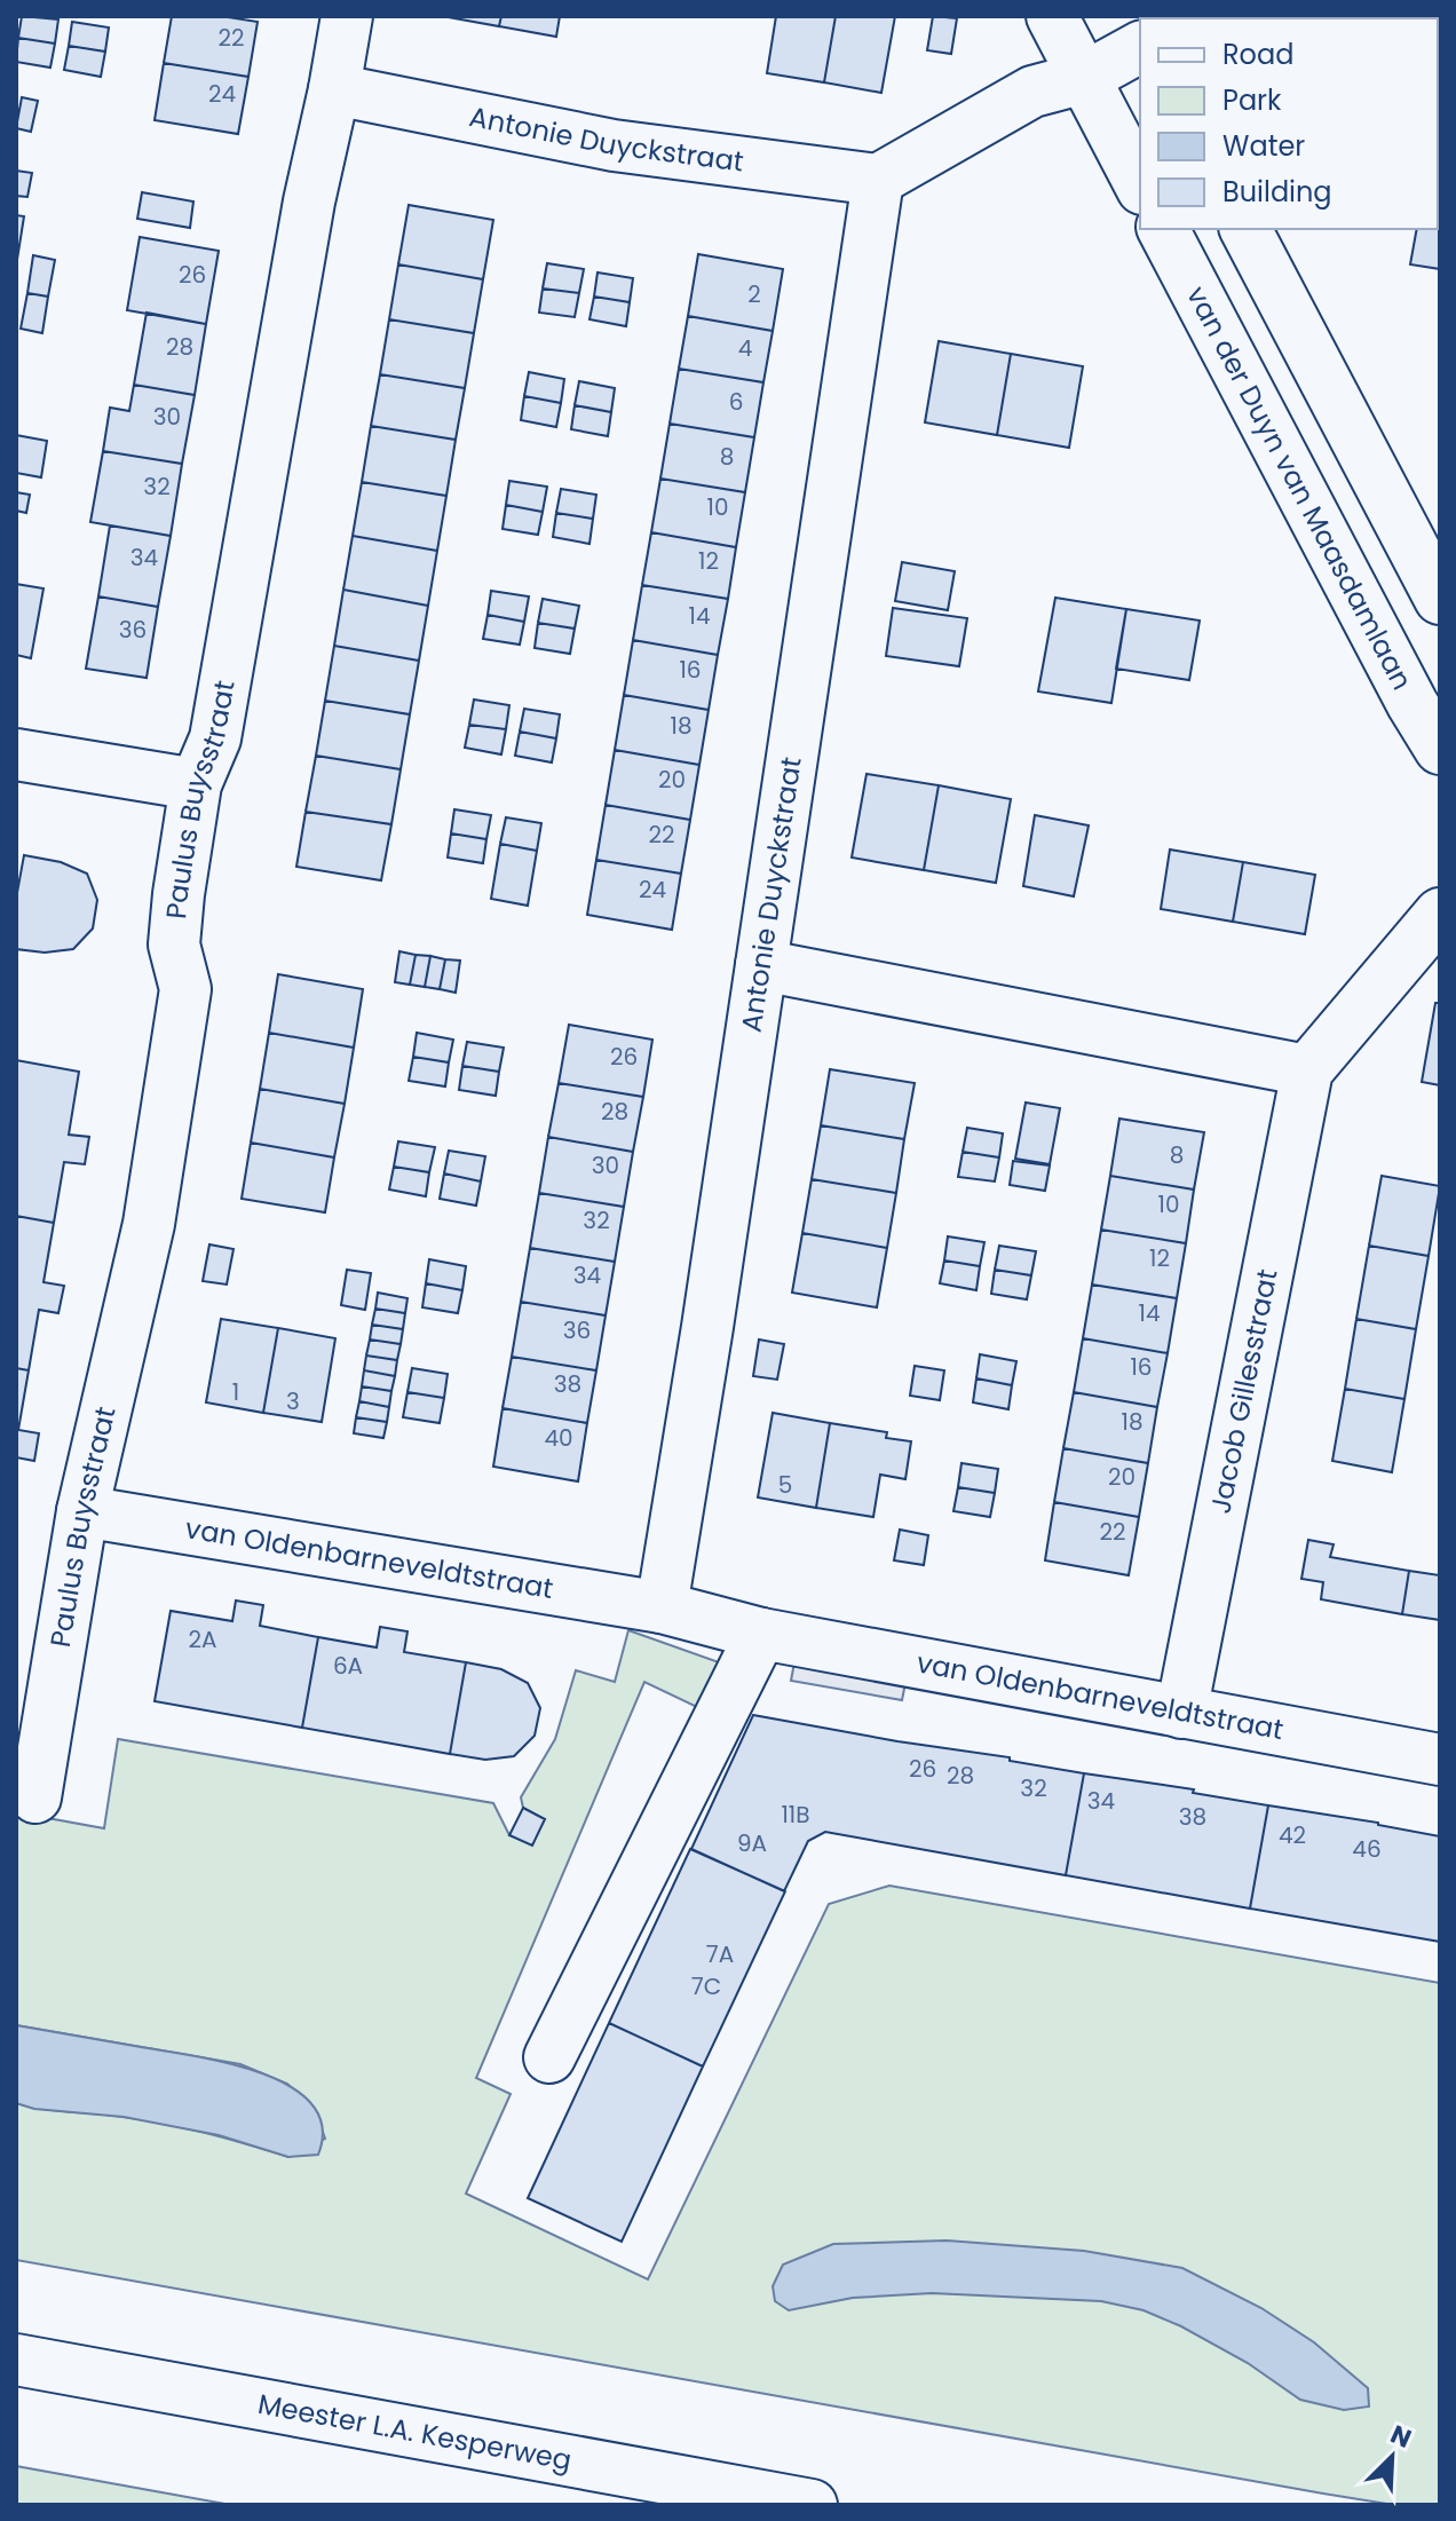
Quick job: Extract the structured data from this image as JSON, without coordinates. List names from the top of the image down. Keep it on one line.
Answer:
{"streets":{"street":["Antonie Duyckstraat","van der Duyn van Maasdamlaan","Paulus Buysstraat","Jacob Gillesstraat","van Oldenbarneveldtstraat","Meester L.A. Kesperweg"]},"crossings":[["Antonie Duyckstraat","Paulus Buysstraat"],["Antonie Duyckstraat","van Oldenbarneveldtstraat"],["Paulus Buysstraat","van Oldenbarneveldtstraat"],["Jacob Gillesstraat","van Oldenbarneveldtstraat"]],"house_numbers":["22","24","26","2","28","4","6","30","8","32","10","34","12","14","36","16","18","20","22","24","26","28","8","30","10","32","12","34","14","36","16","38","1","3","18","40","20","5","22","2A","6A","26","28","32","34","11B","38","42","9A","46","7A","7C"],"legend":["Road","Park","Water","Building"],"north":"top right"}
